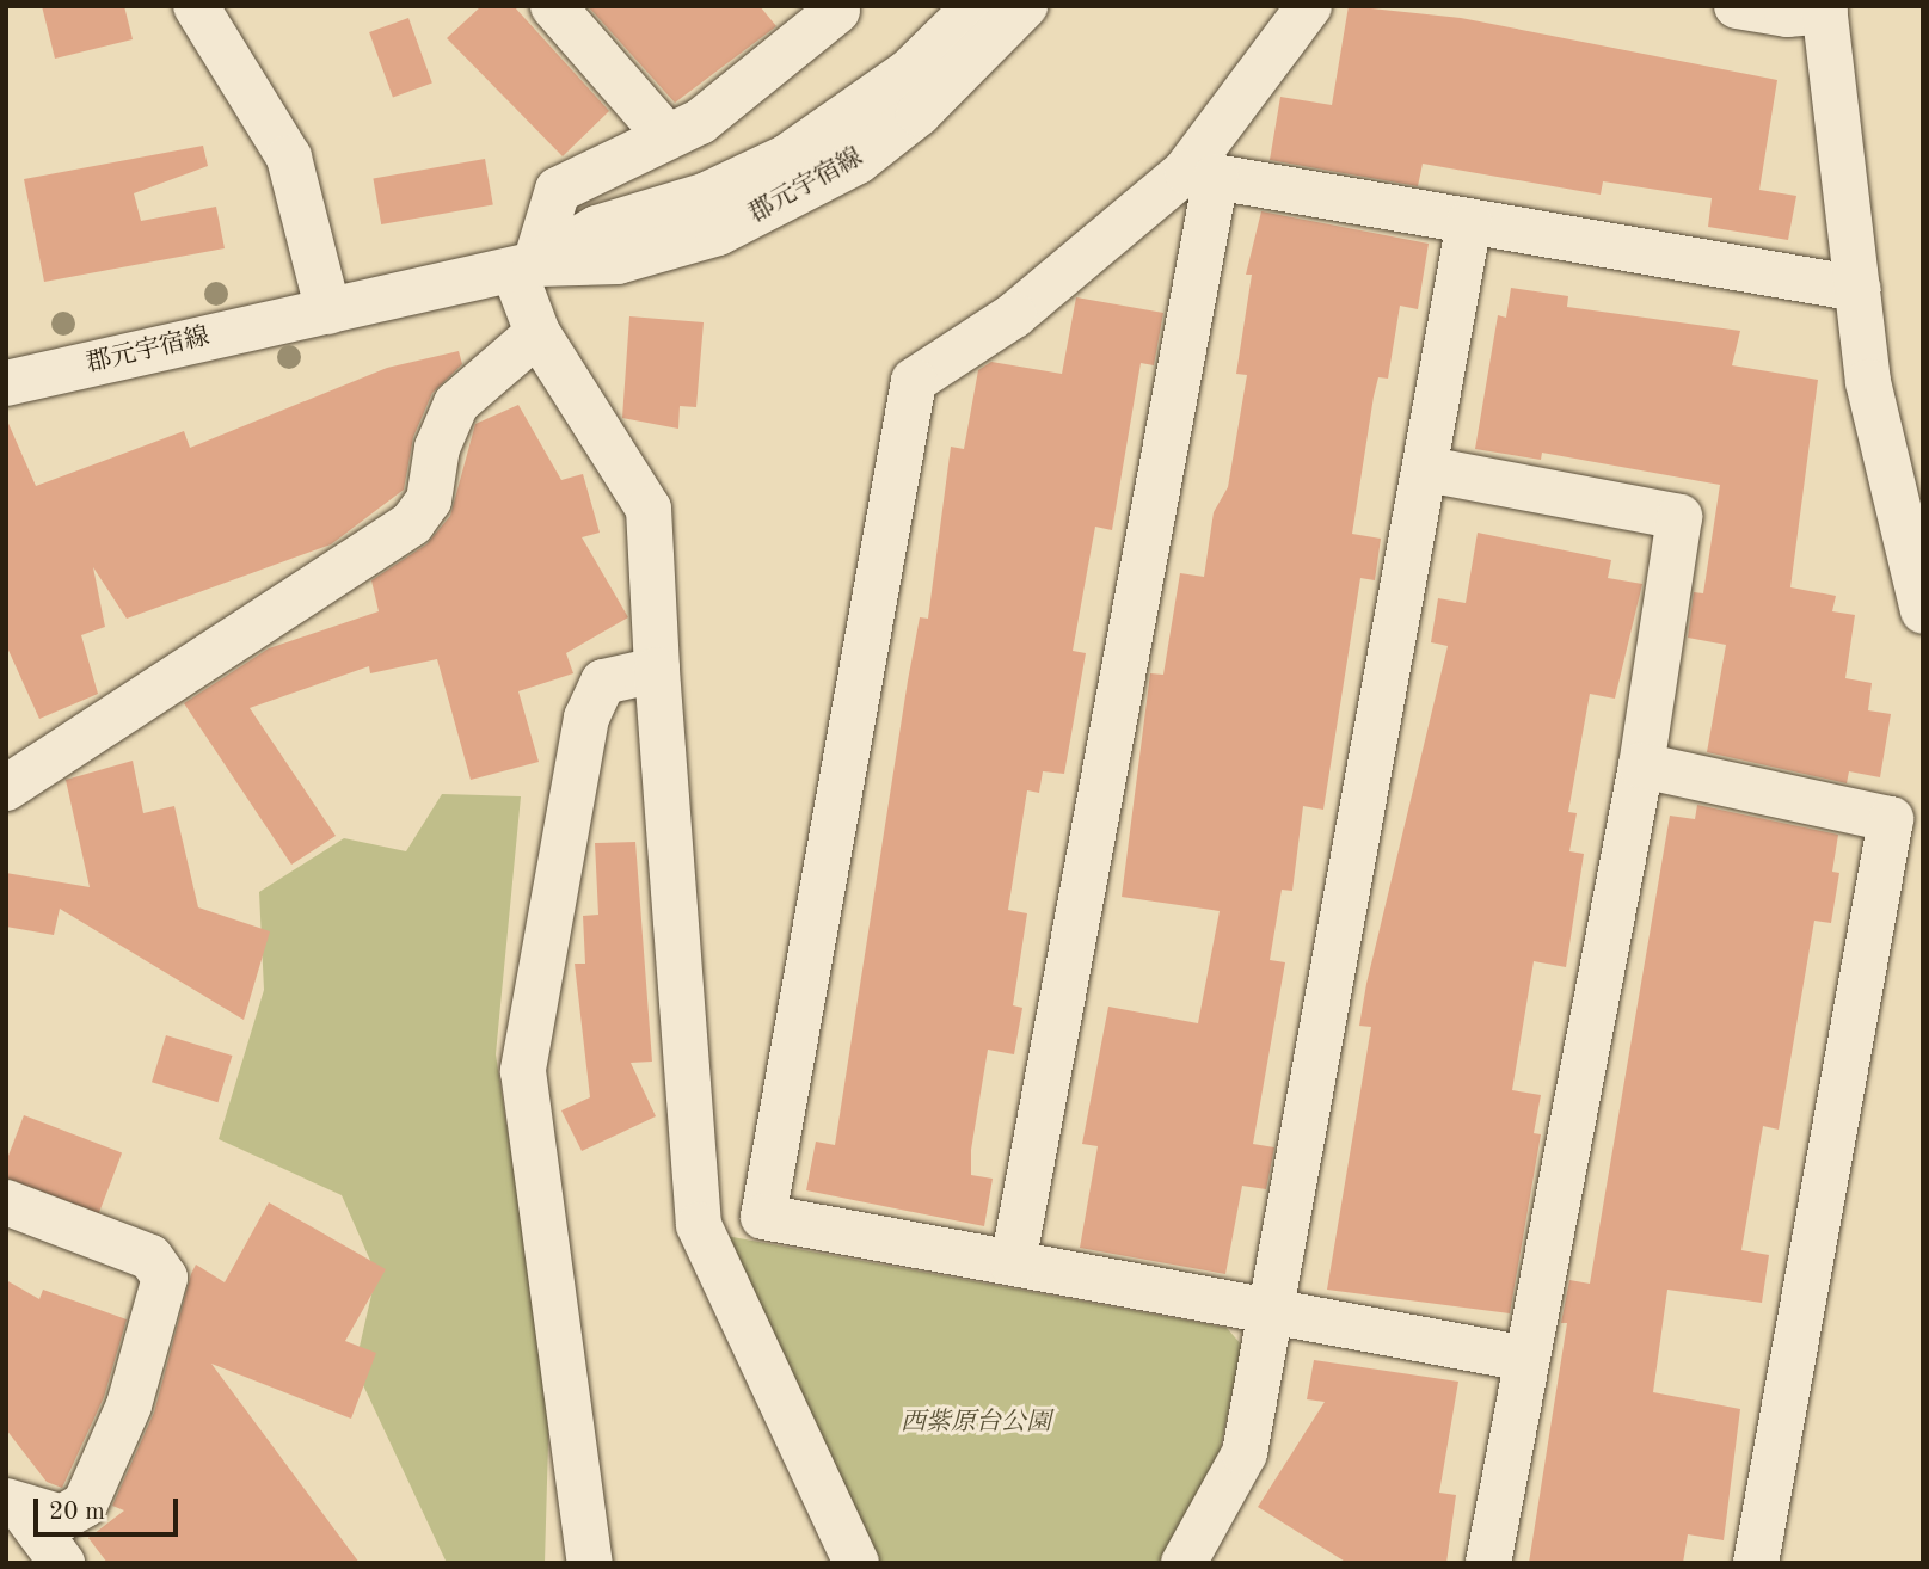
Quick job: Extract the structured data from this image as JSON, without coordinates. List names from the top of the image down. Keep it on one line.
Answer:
{"streets":{"street":["郡元宇宿線"]},"parks":["西紫原台公園"],"scale_bar":"20 m"}
